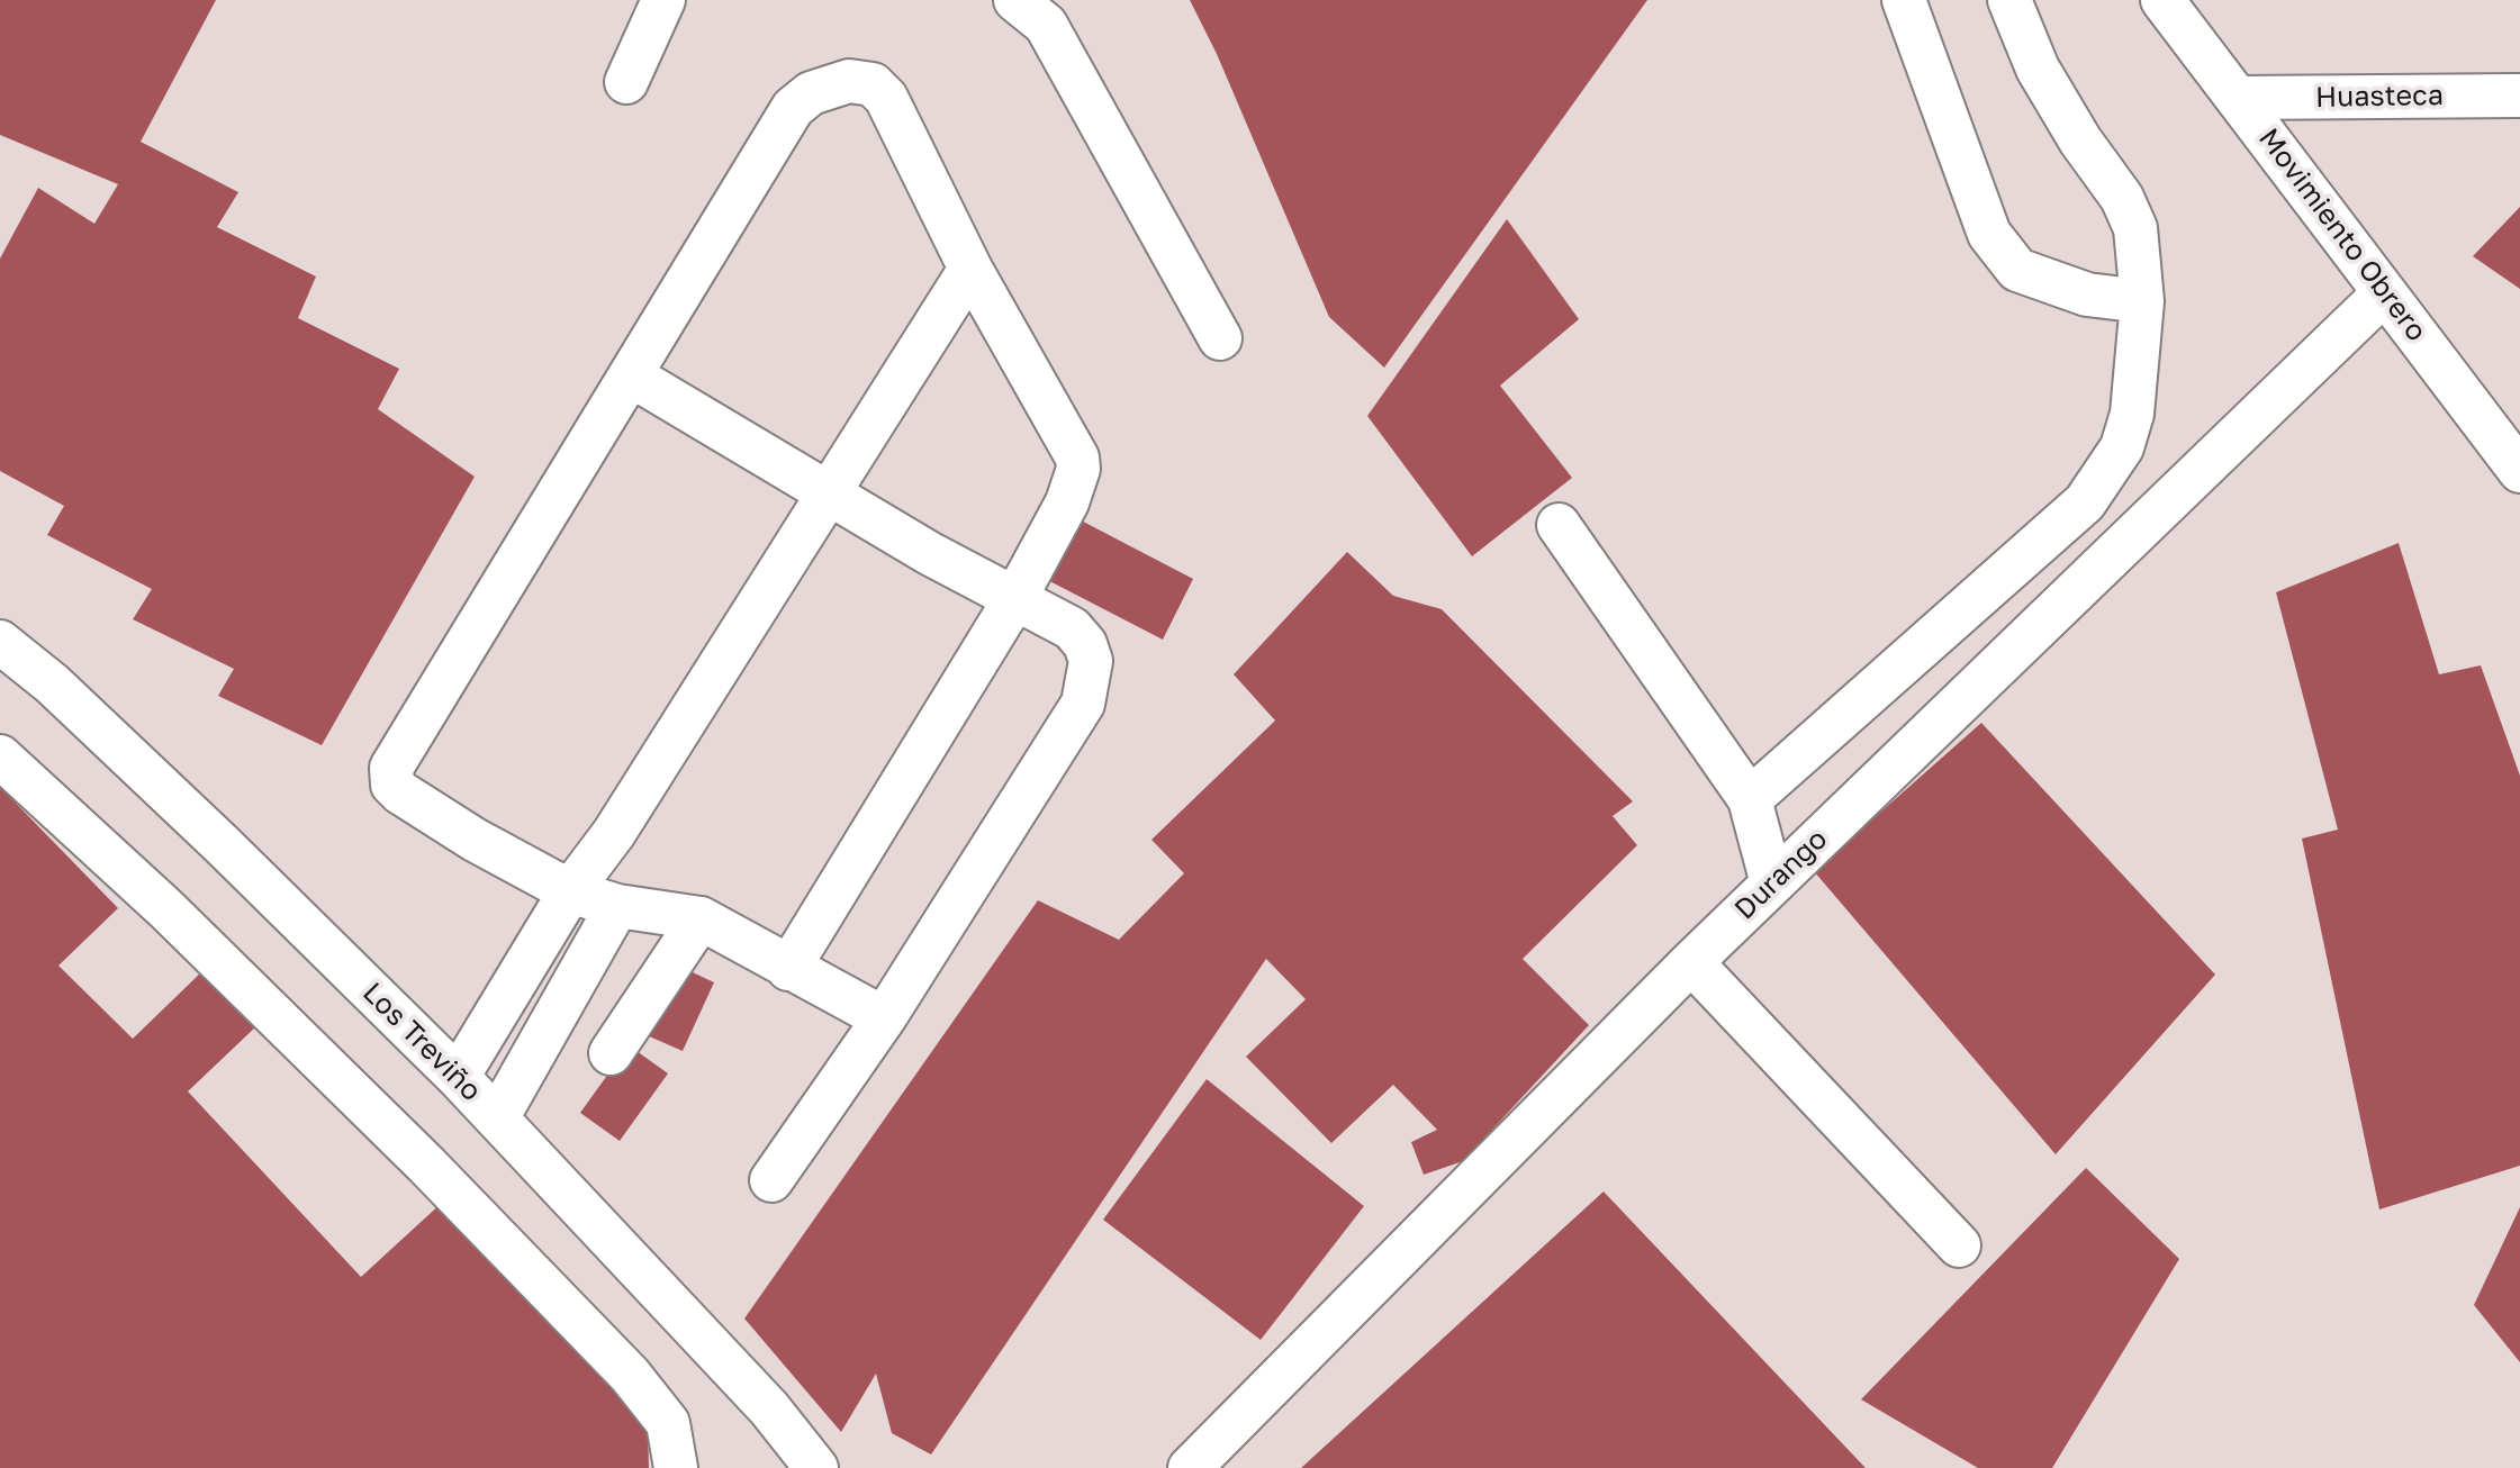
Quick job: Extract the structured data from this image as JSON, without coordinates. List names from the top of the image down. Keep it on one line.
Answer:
{"streets":{"street":["Huasteca","Movimiento Obrero","Durango","Los Treviño"]},"crossings":[["Huasteca","Movimiento Obrero"],["Movimiento Obrero","Durango"]]}
